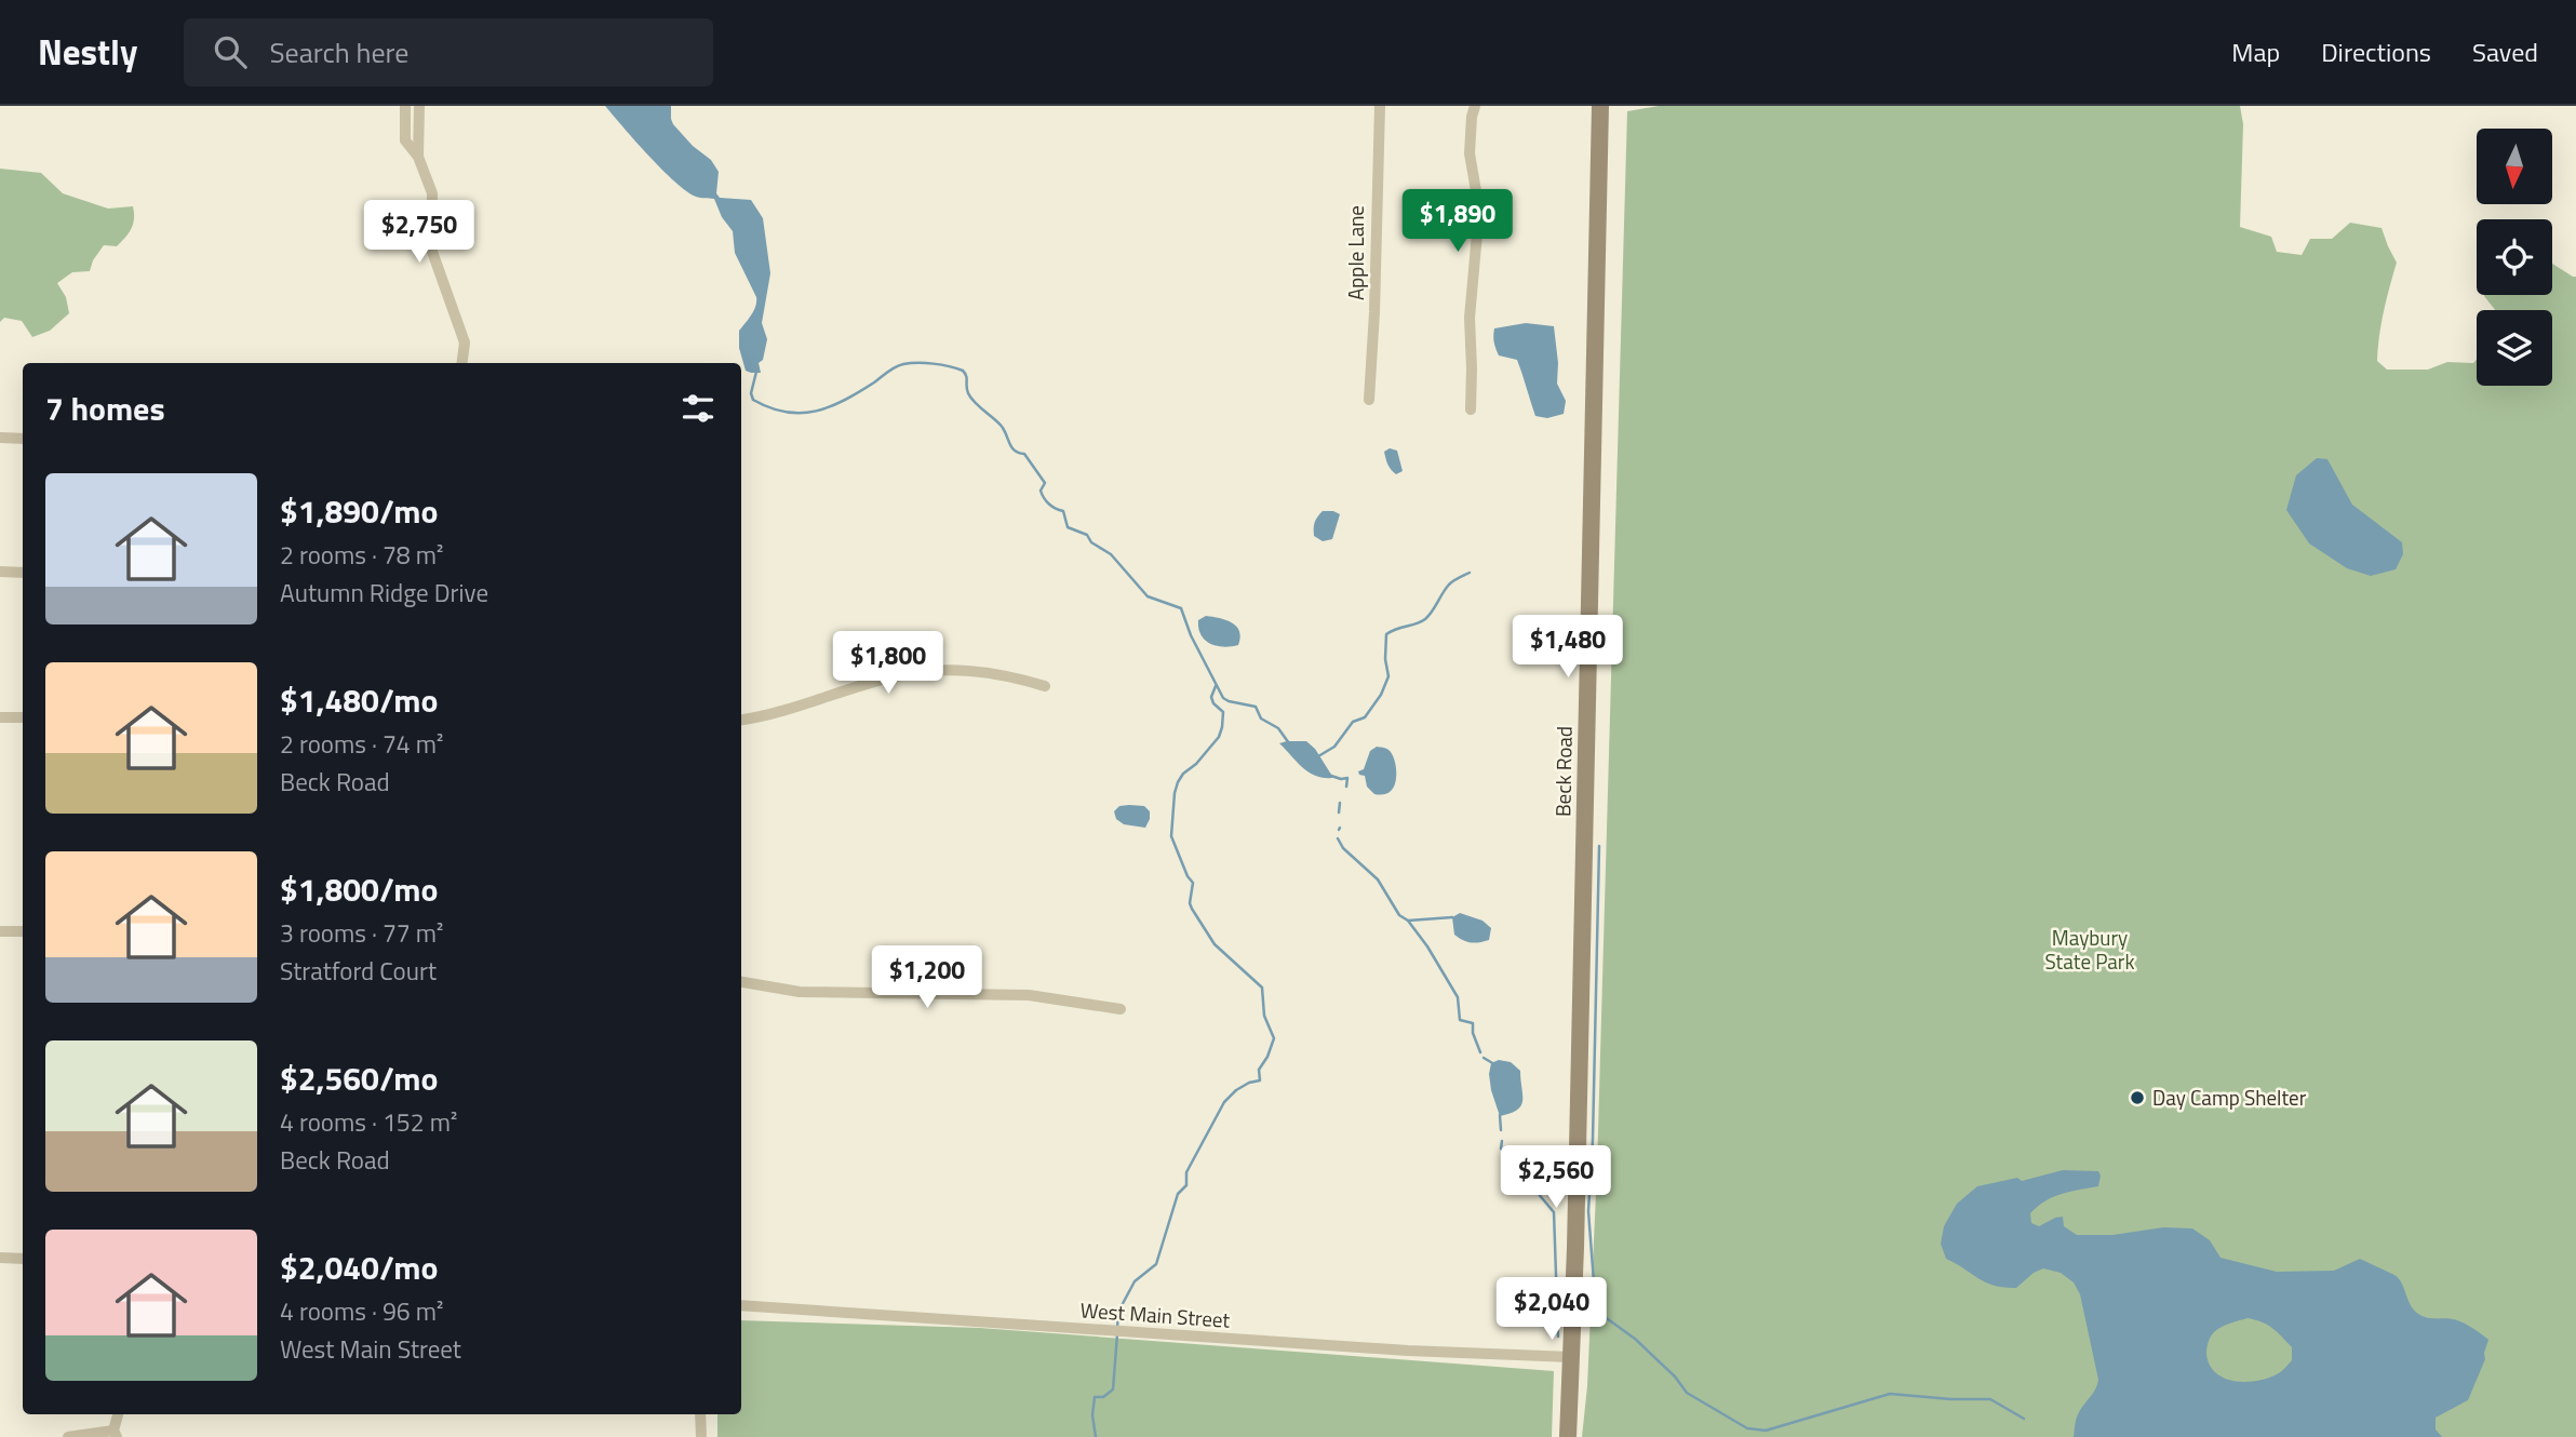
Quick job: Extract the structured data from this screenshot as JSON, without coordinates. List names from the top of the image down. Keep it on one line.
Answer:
{"streets":{"main road":["Beck Road"],"street":["Apple Lane","West Main Street"]},"crossings":[["Beck Road","West Main Street"]],"parks":["Maybury State Park"],"places":["Day Camp Shelter"],"north":"bottom","page":{"header":"Nestly","search":"Search here","nav":["Map","Directions","Saved"],"price":["$1,890","$2,750","$1,480","$1,800","$1,200","$2,560","$2,040"],"heading":"7 homes","list":[{"name":"$1,890/mo","note":"2 rooms · 78 m² · Autumn Ridge Drive"},{"name":"$1,480/mo","note":"2 rooms · 74 m² · Beck Road"},{"name":"$1,800/mo","note":"3 rooms · 77 m² · Stratford Court"},{"name":"$2,560/mo","note":"4 rooms · 152 m² · Beck Road"},{"name":"$2,040/mo","note":"4 rooms · 96 m² · West Main Street"}]}}
